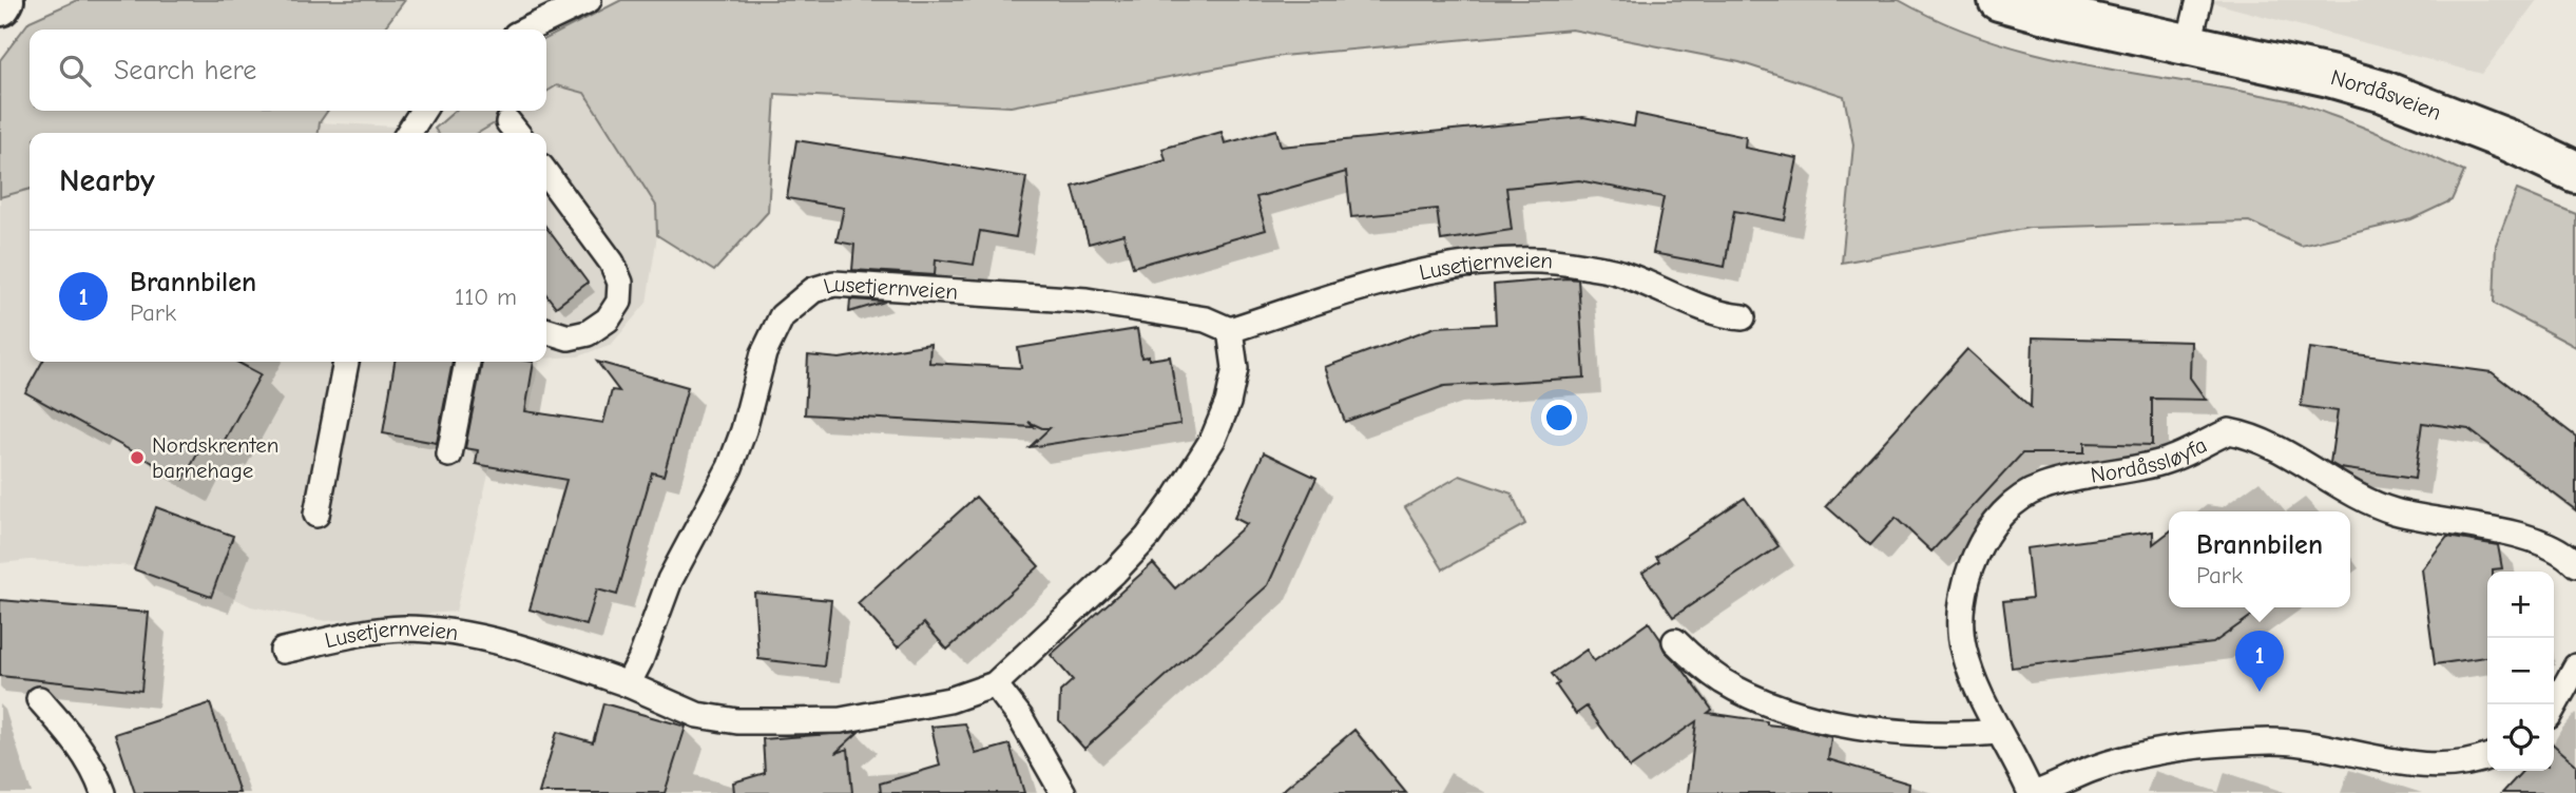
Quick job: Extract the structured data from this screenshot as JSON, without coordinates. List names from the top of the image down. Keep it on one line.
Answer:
{"streets":{"street":["Nordåsveien"],"lane":["Lusetjernveien","Nordåssløyfa"]},"places":["Nordskrenten barnehage"],"page":{"search":"Search here","heading":"Nearby","list":[{"mark":"1","name":"Brannbilen","note":"Park","value":"110 m"}],"popup":["Brannbilen","Park"],"map_buttons":["+","−"],"pins":"1"}}
